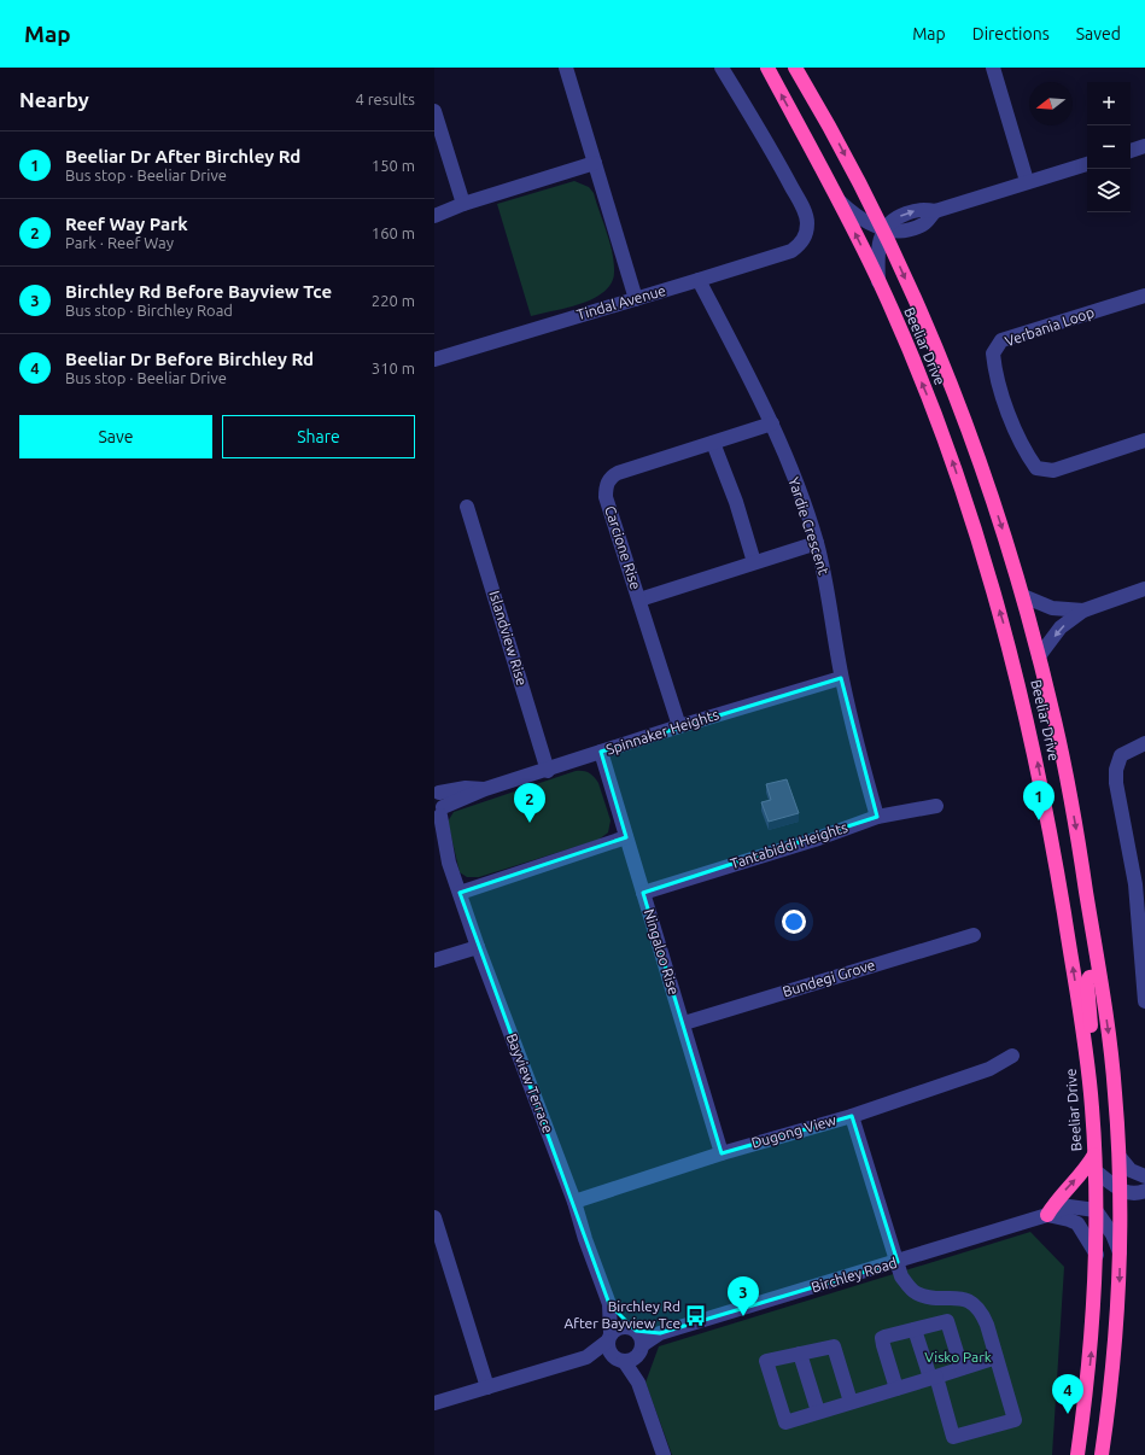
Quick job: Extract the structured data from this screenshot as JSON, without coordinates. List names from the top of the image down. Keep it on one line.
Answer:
{"streets":{"highway":["Beeliar Drive"],"street":["Tindal Avenue","Verbania Loop","Yardie Crescent","Carcione Rise","Islandview Rise","Spinnaker Heights","Tantabiddi Heights","Ningaloo Rise","Bundegi Grove","Bayview Terrace","Dugong View","Birchley Road"]},"crossings":[["Tindal Avenue","Yardie Crescent"],["Beeliar Drive","Birchley Road"],["Yardie Crescent","Carcione Rise"],["Yardie Crescent","Spinnaker Heights"],["Yardie Crescent","Tantabiddi Heights"],["Carcione Rise","Spinnaker Heights"],["Islandview Rise","Spinnaker Heights"],["Spinnaker Heights","Ningaloo Rise"],["Spinnaker Heights","Bayview Terrace"],["Tantabiddi Heights","Ningaloo Rise"],["Ningaloo Rise","Bundegi Grove"],["Ningaloo Rise","Dugong View"],["Bayview Terrace","Dugong View"],["Bayview Terrace","Birchley Road"]],"parks":["Visko Park"],"places":{"bus stop":["Birchley Rd After Bayview Tce"]},"north":"left","page":{"header":"Map","nav":["Map","Directions","Saved"],"heading":["Nearby","4 results"],"map_buttons":["+","−"],"list":[{"mark":"1","name":"Beeliar Dr After Birchley Rd","note":"Bus stop · Beeliar Drive","value":"150 m"},{"mark":"2","name":"Reef Way Park","note":"Park · Reef Way","value":"160 m"},{"mark":"3","name":"Birchley Rd Before Bayview Tce","note":"Bus stop · Birchley Road","value":"220 m"},{"mark":"4","name":"Beeliar Dr Before Birchley Rd","note":"Bus stop · Beeliar Drive","value":"310 m"}],"buttons":["Save","Share"],"pins":["1","2","3","4"]}}
